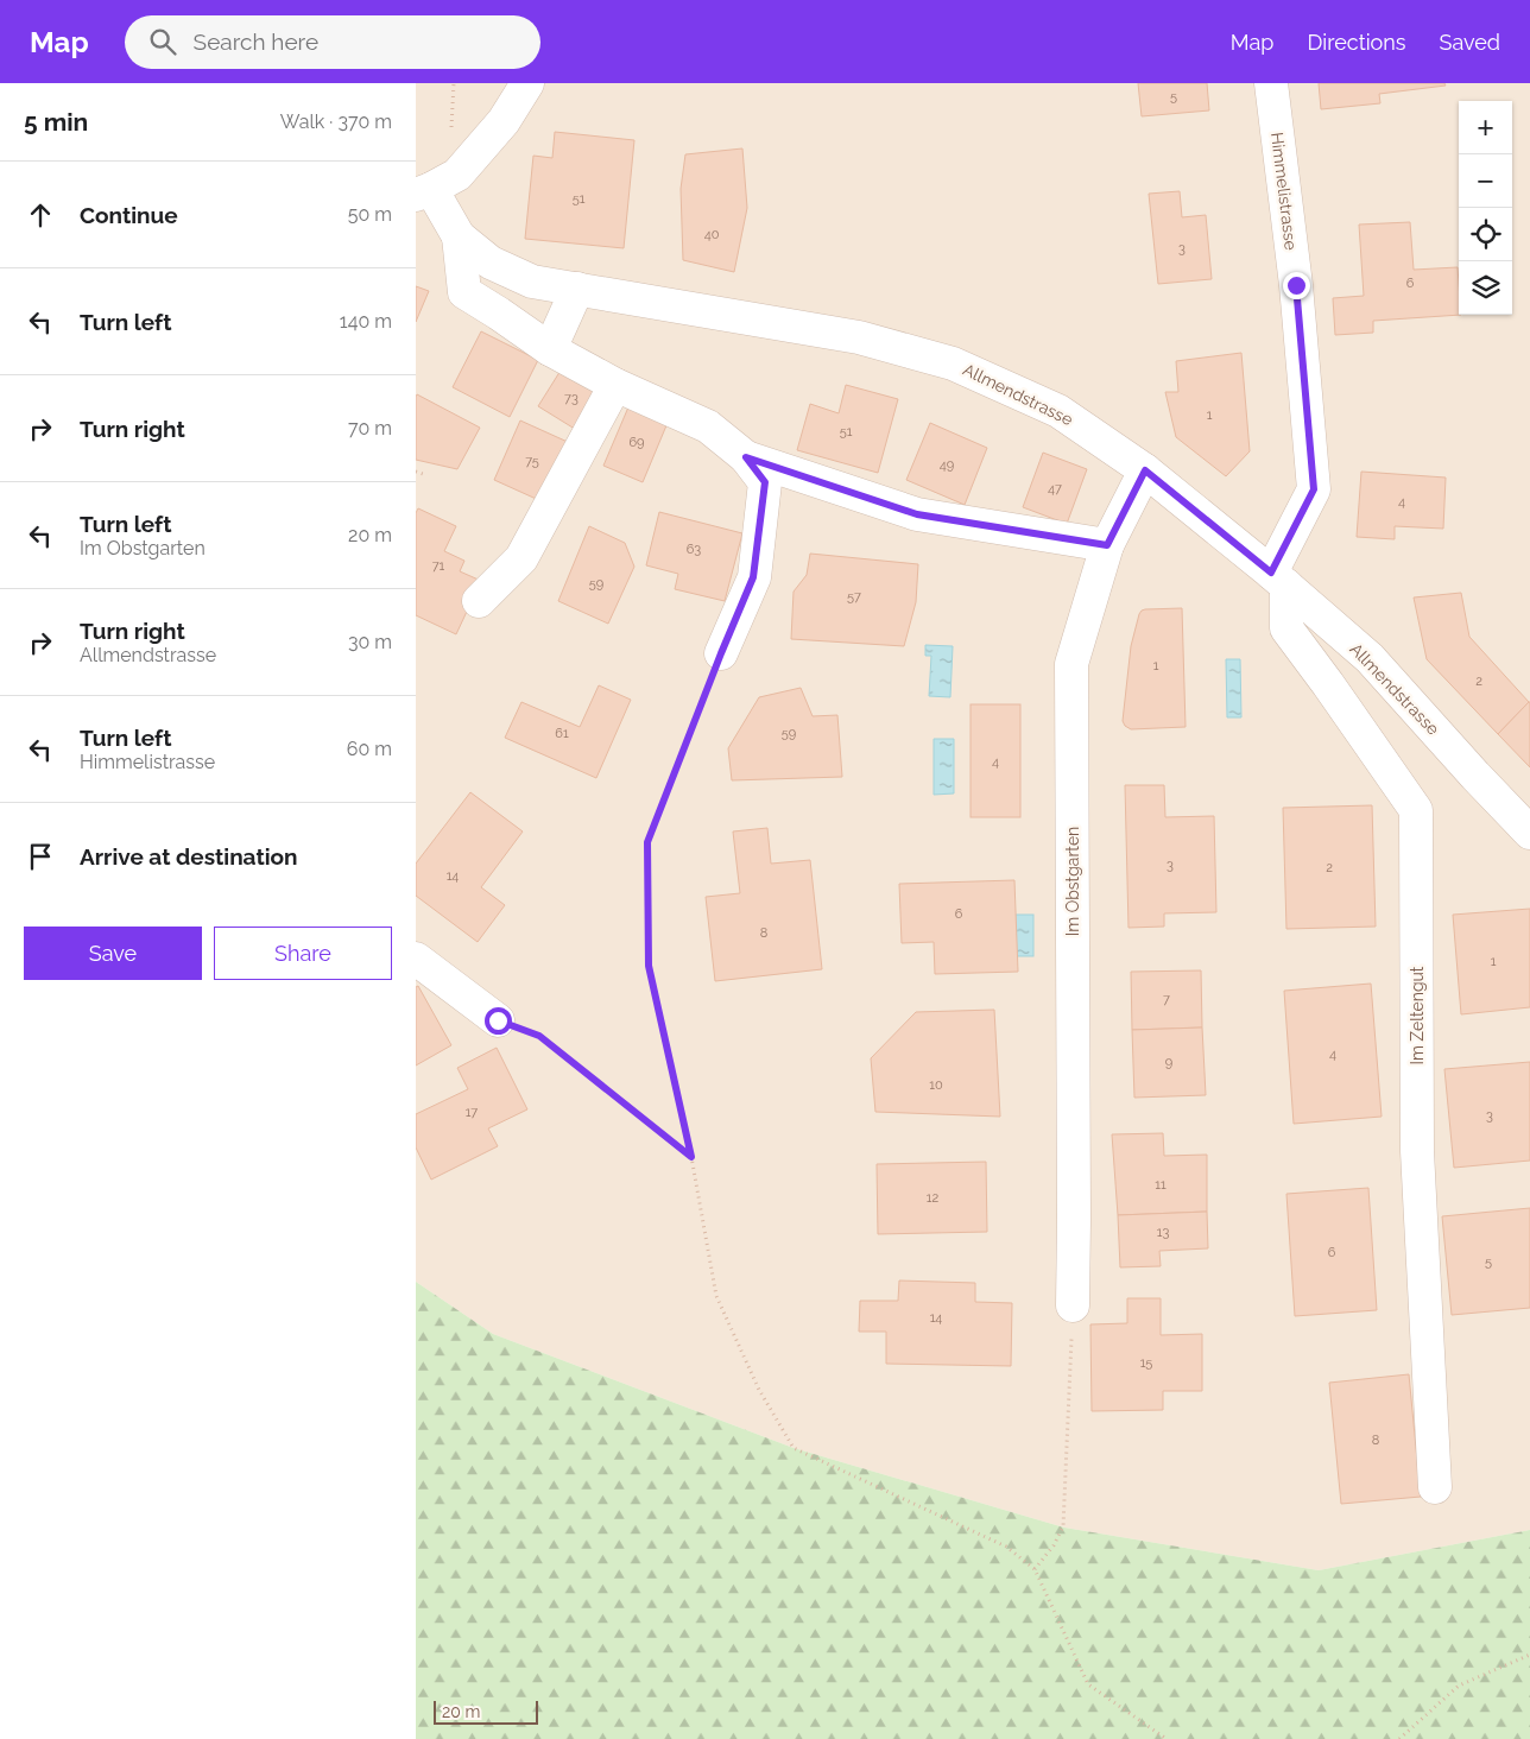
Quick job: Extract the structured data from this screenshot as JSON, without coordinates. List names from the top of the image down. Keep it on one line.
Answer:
{"streets":{"street":["Himmelistrasse","Allmendstrasse","Im Obstgarten","Im Zeltengut"]},"crossings":[["Himmelistrasse","Allmendstrasse"],["Himmelistrasse","Im Zeltengut"],["Allmendstrasse","Im Obstgarten"],["Allmendstrasse","Im Zeltengut"]],"house_numbers":["5","51","40","3","6","73","1","51","69","75","49","47","4","63","71","59","57","1","2","61","59","4","3","2","14","6","8","1","7","4","9","10","17","3","11","12","13","6","5","14","15","8"],"scale_bar":"20 m","page":{"header":"Map","search":"Search here","nav":["Map","Directions","Saved"],"heading":["5 min","Walk · 370 m"],"map_buttons":["+","−"],"list":[["Continue","50 m"],["Turn left","140 m"],["Turn right","70 m"],["Turn left","Im Obstgarten","20 m"],["Turn right","Allmendstrasse","30 m"],["Turn left","Himmelistrasse","60 m"],"Arrive at destination"],"buttons":["Save","Share"],"scale":"20 m"}}
